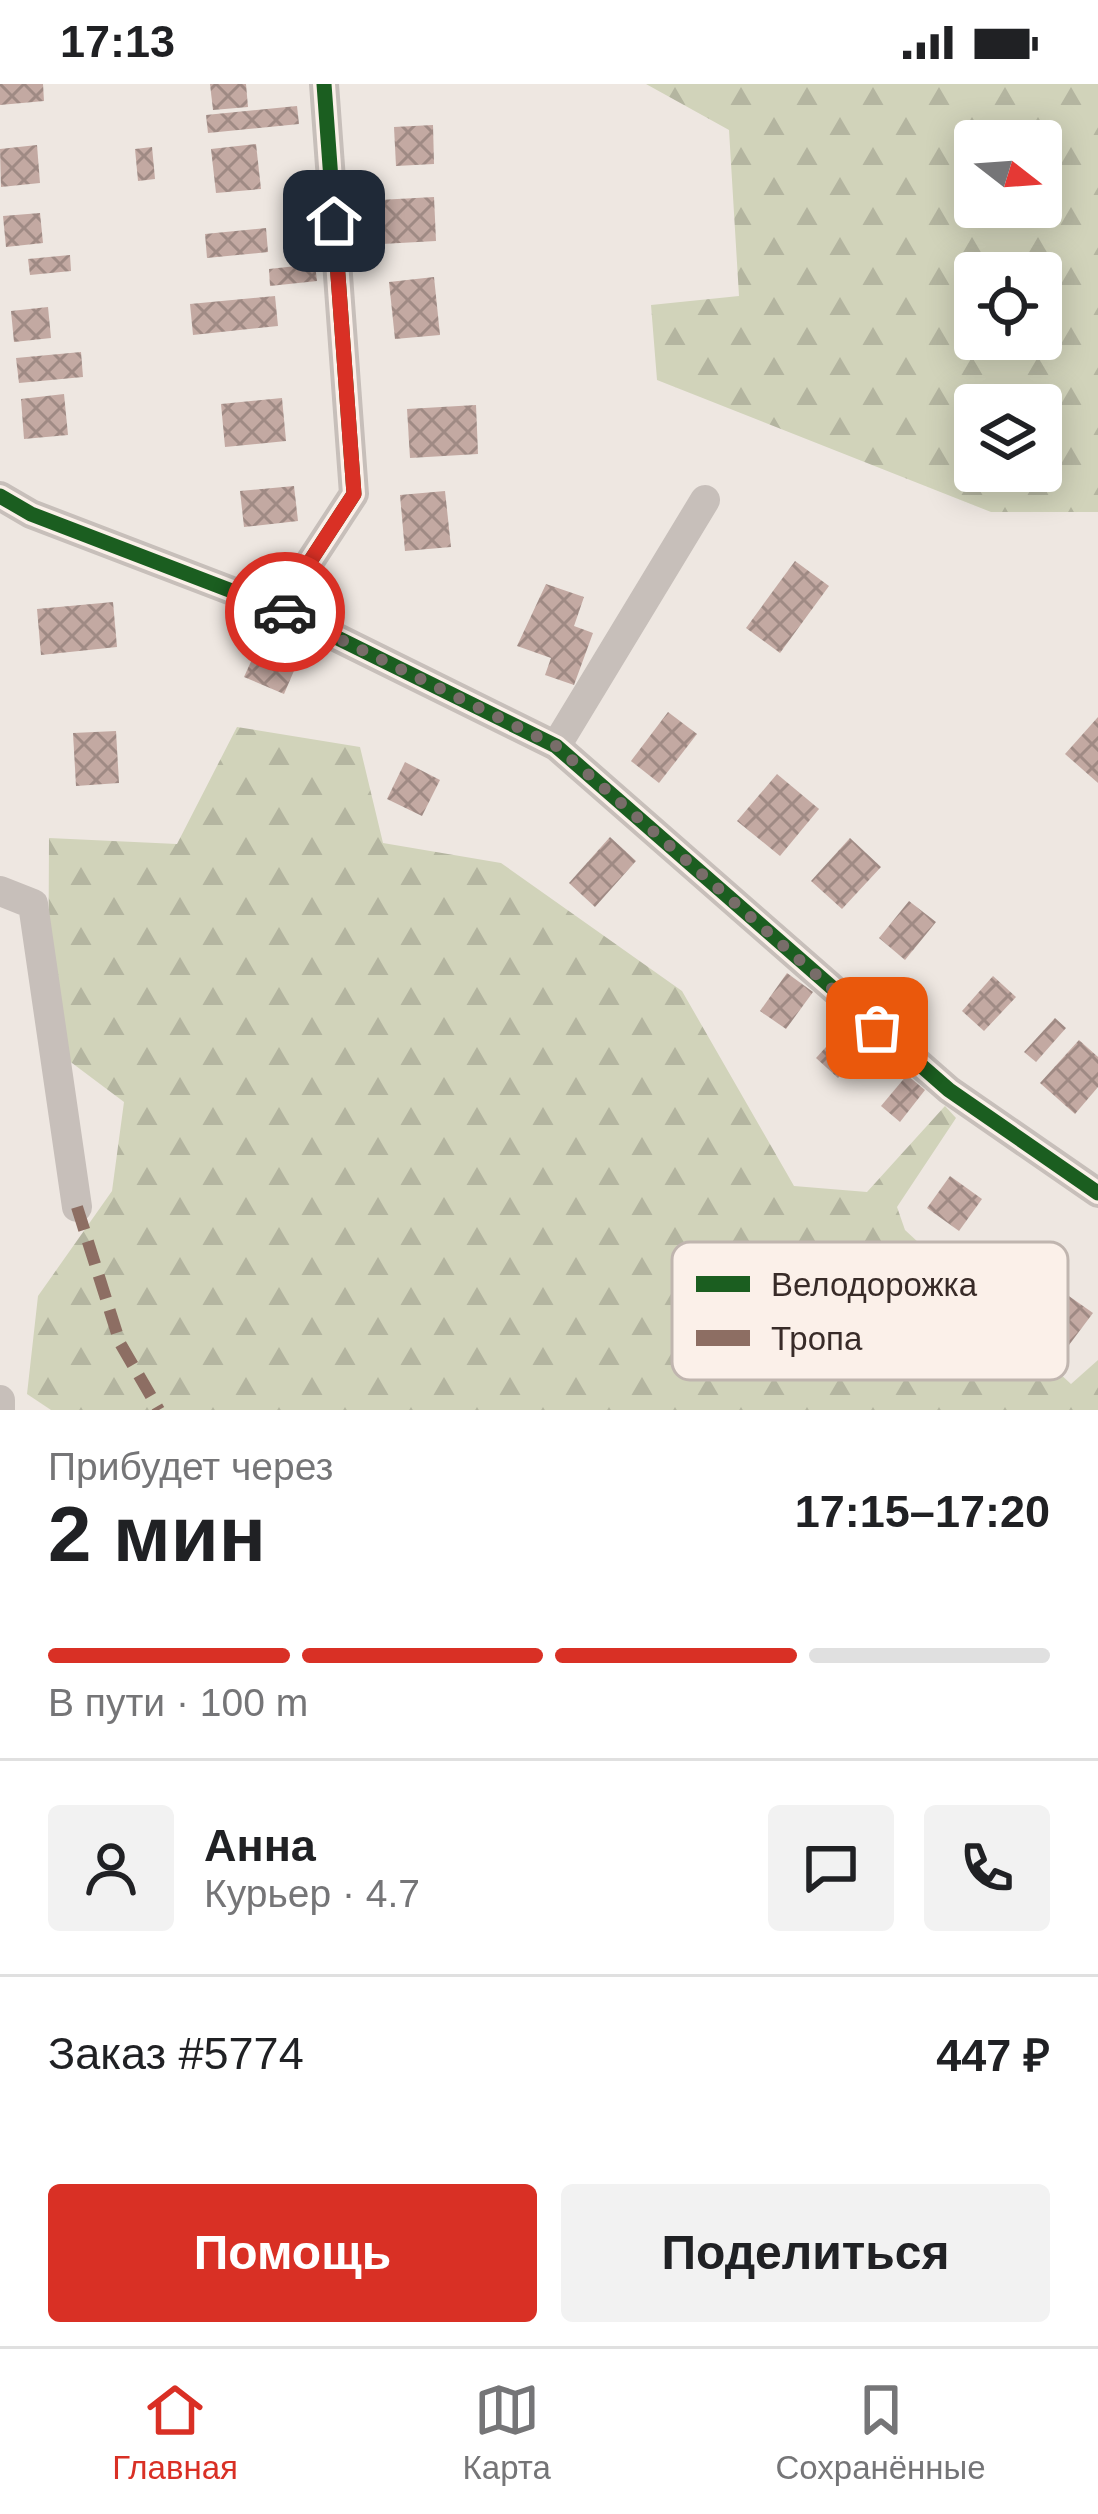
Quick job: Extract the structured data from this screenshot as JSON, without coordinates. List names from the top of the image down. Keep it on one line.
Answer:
{"legend":["Велодорожка","Тропа"],"north":"right","page":{"status":"17:13","heading":["2 мин","Прибудет через","17:15–17:20"],"panel":["Анна","Курьер · 4.7","Заказ #5774","447 ₽"],"bar":"В пути · 100 m","buttons":["Помощь","Поделиться"],"tabs":["Главная","Карта","Сохранённые"]}}
